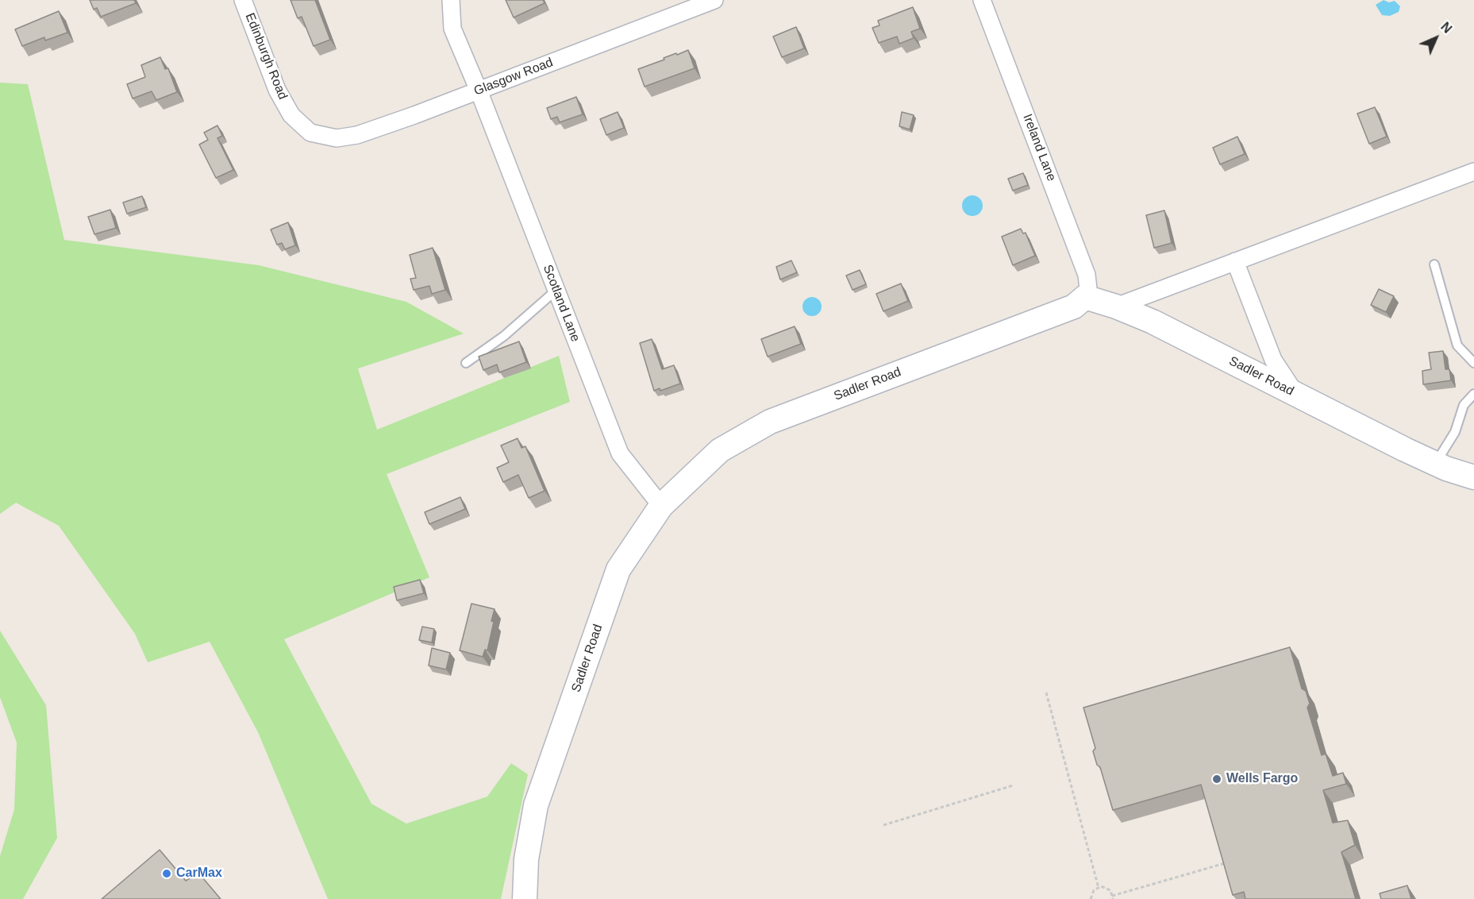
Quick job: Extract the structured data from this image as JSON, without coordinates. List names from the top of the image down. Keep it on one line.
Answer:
{"streets":{"street":["Edinburgh Road","Glasgow Road","Ireland Lane","Scotland Lane","Sadler Road"]},"crossings":[["Edinburgh Road","Glasgow Road"],["Glasgow Road","Scotland Lane"],["Ireland Lane","Sadler Road"],["Scotland Lane","Sadler Road"]],"places":["Wells Fargo","CarMax"],"north":"top right"}
